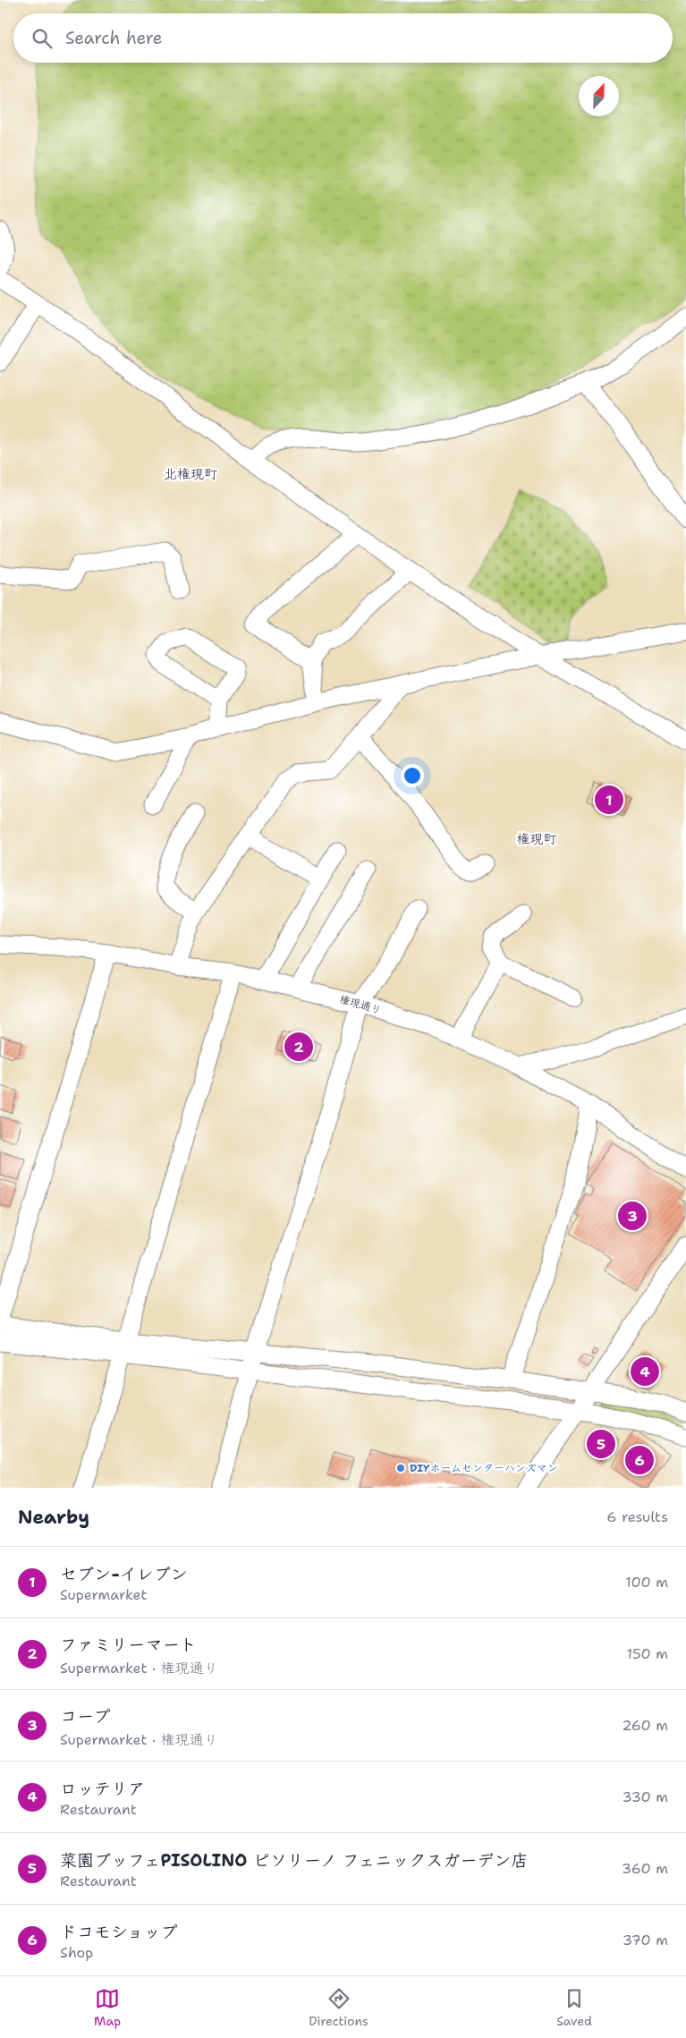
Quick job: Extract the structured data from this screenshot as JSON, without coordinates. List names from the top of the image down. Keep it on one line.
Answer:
{"streets":{"street":["権現通り"]},"districts":["北権現町","権現町"],"places":["DIYホームセンターハンズマン"],"north":"top right","page":{"search":"Search here","pins":["1","2","3","4","5","6"],"heading":["Nearby","6 results"],"list":[{"mark":"1","name":"セブン-イレブン","note":"Supermarket","value":"100 m"},{"mark":"2","name":"ファミリーマート","note":"Supermarket · 権現通り","value":"150 m"},{"mark":"3","name":"コープ","note":"Supermarket · 権現通り","value":"260 m"},{"mark":"4","name":"ロッテリア","note":"Restaurant","value":"330 m"},{"mark":"5","name":"菜園ブッフェPISOLINO ピソリーノ フェニックスガーデン店","note":"Restaurant","value":"360 m"},{"mark":"6","name":"ドコモショップ","note":"Shop","value":"370 m"}],"nav":["Map","Directions","Saved"]}}
